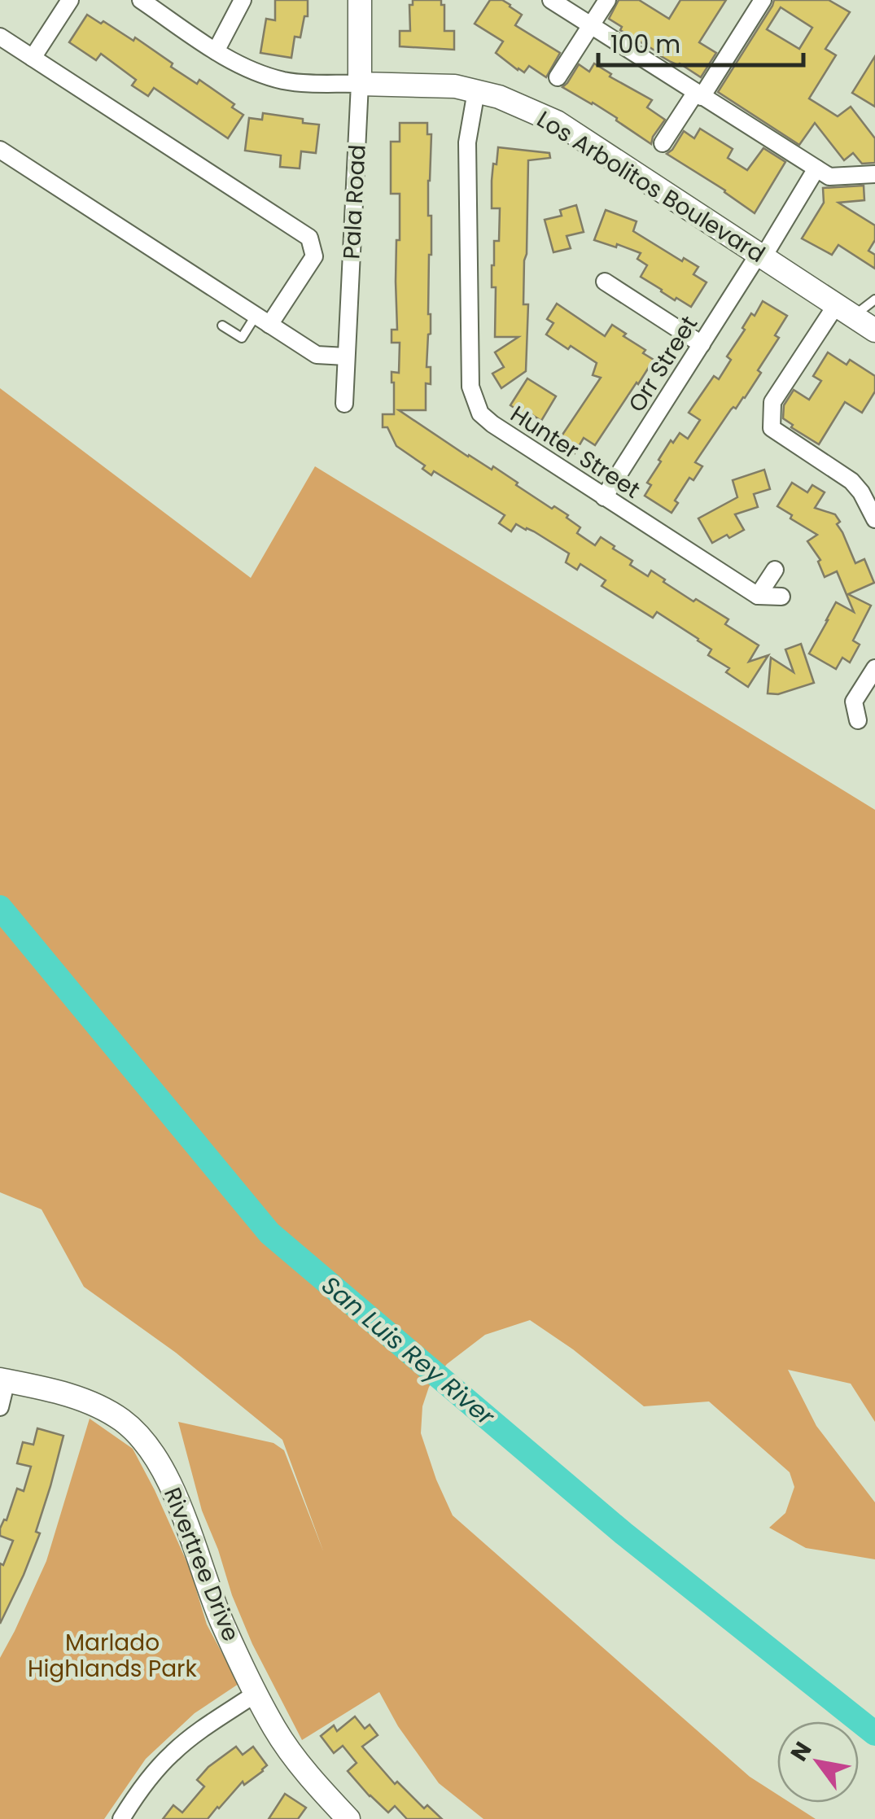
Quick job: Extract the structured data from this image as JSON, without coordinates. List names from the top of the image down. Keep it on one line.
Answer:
{"streets":{"street":["Los Arbolitos Boulevard","Pala Road","Orr Street","Hunter Street","Rivertree Drive"]},"crossings":[["Los Arbolitos Boulevard","Pala Road"],["Los Arbolitos Boulevard","Orr Street"],["Los Arbolitos Boulevard","Hunter Street"],["Orr Street","Hunter Street"]],"water":["San Luis Rey River"],"parks":["Marlado Highlands Park"],"scale_bar":"100 m","north":"top left"}
